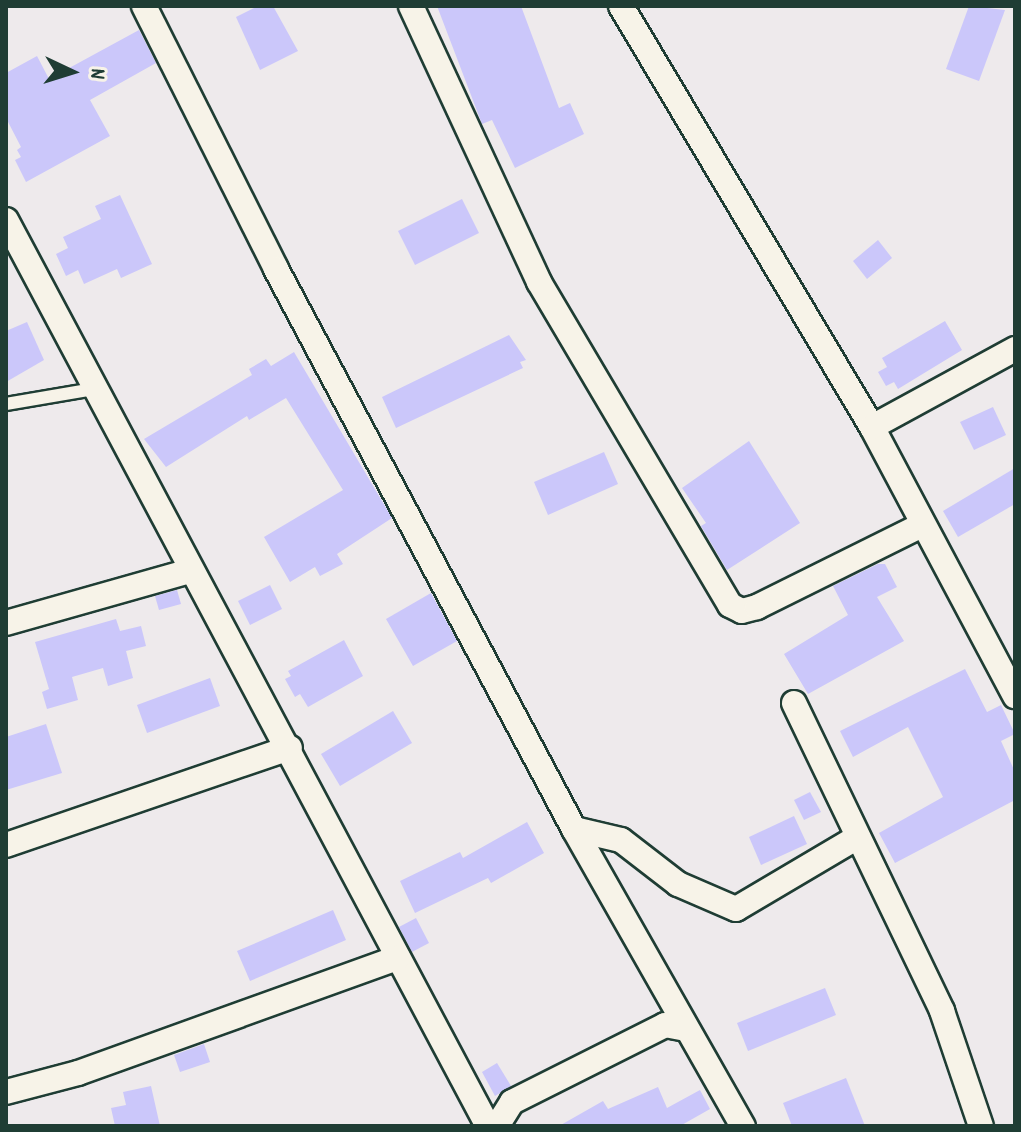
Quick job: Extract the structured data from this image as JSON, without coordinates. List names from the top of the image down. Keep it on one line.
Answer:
{"north":"right"}
